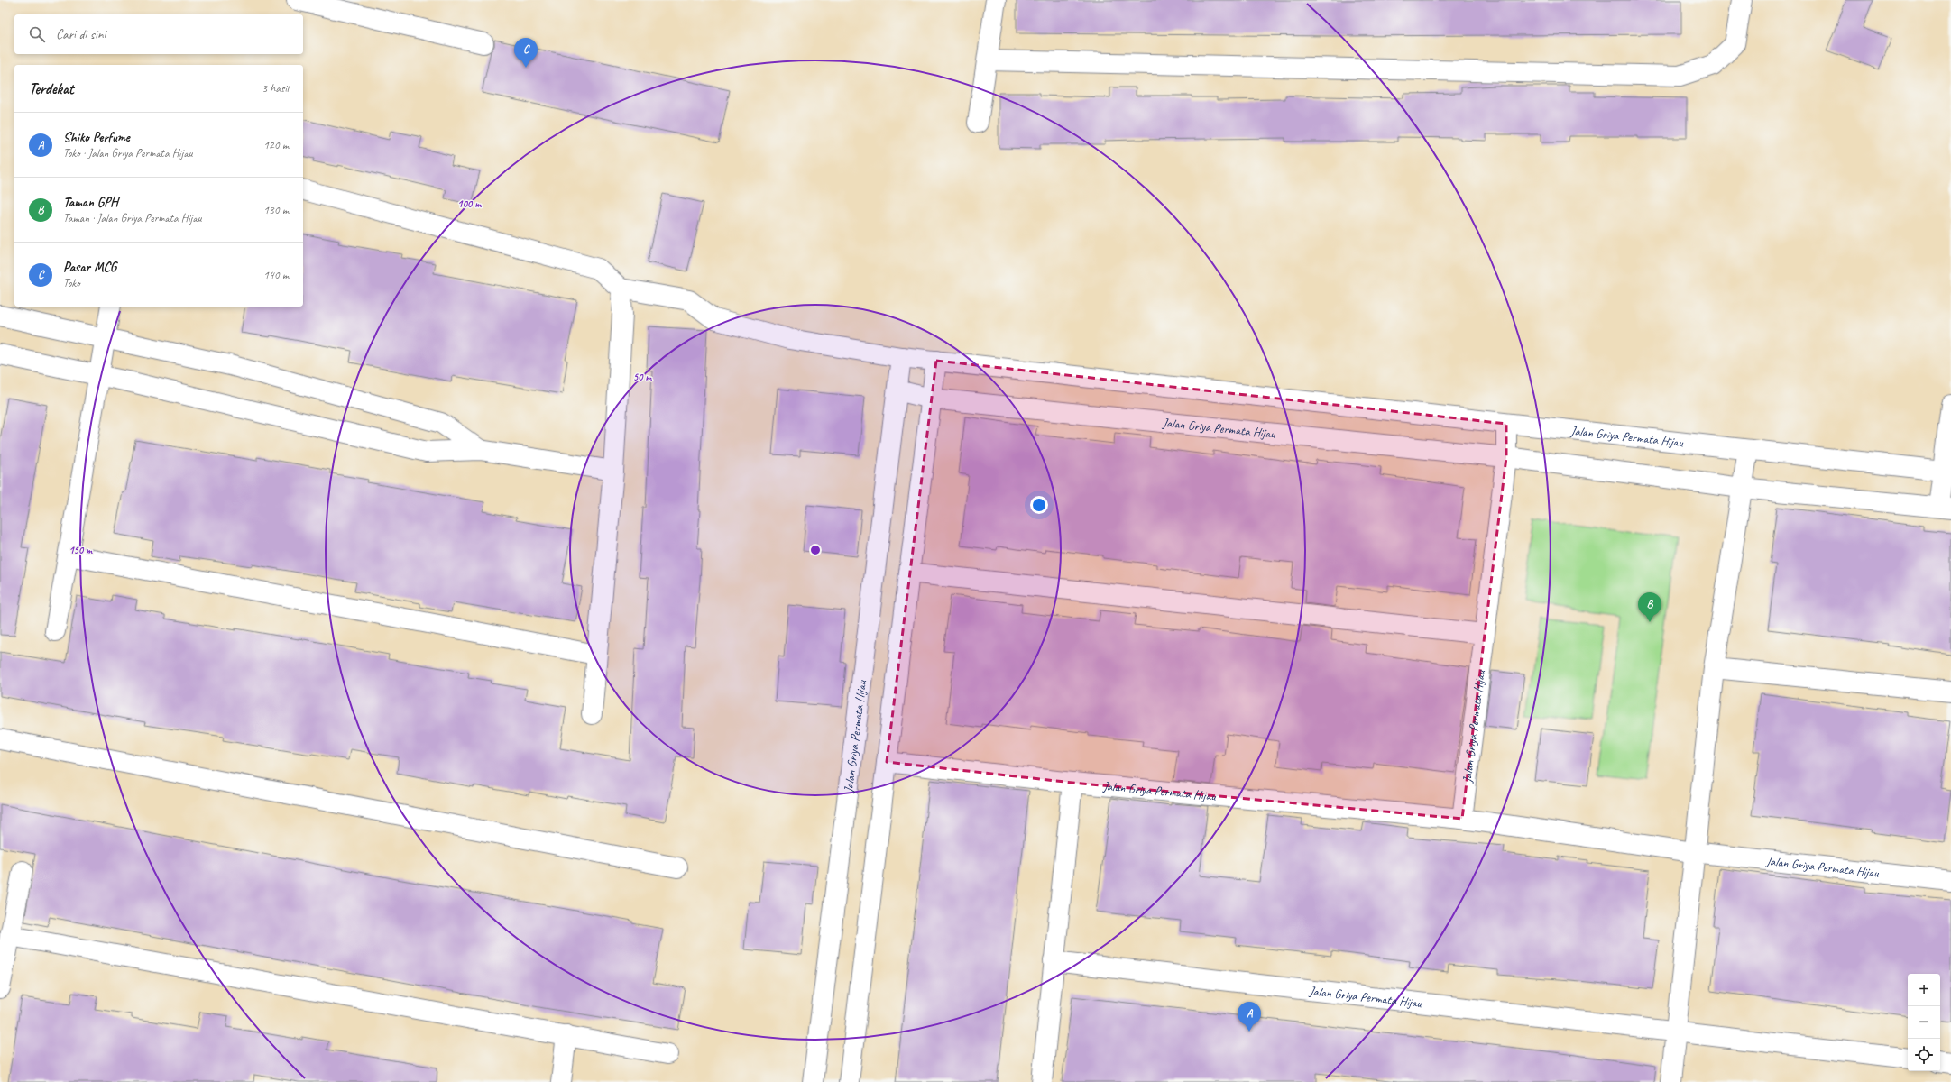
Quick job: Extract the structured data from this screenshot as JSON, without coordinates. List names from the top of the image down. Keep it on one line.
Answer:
{"streets":{"street":["Jalan Griya Permata Hijau"]},"page":{"search":"Cari di sini","pins":["C","B","A"],"heading":["Terdekat","3 hasil"],"list":[{"mark":"A","name":"Shiko Perfume","note":"Toko · Jalan Griya Permata Hijau","value":"120 m"},{"mark":"B","name":"Taman GPH","note":"Taman · Jalan Griya Permata Hijau","value":"130 m"},{"mark":"C","name":"Pasar MCG","note":"Toko","value":"140 m"}],"map_buttons":["+","−"]},"rings":["100 m","50 m","150 m"]}
